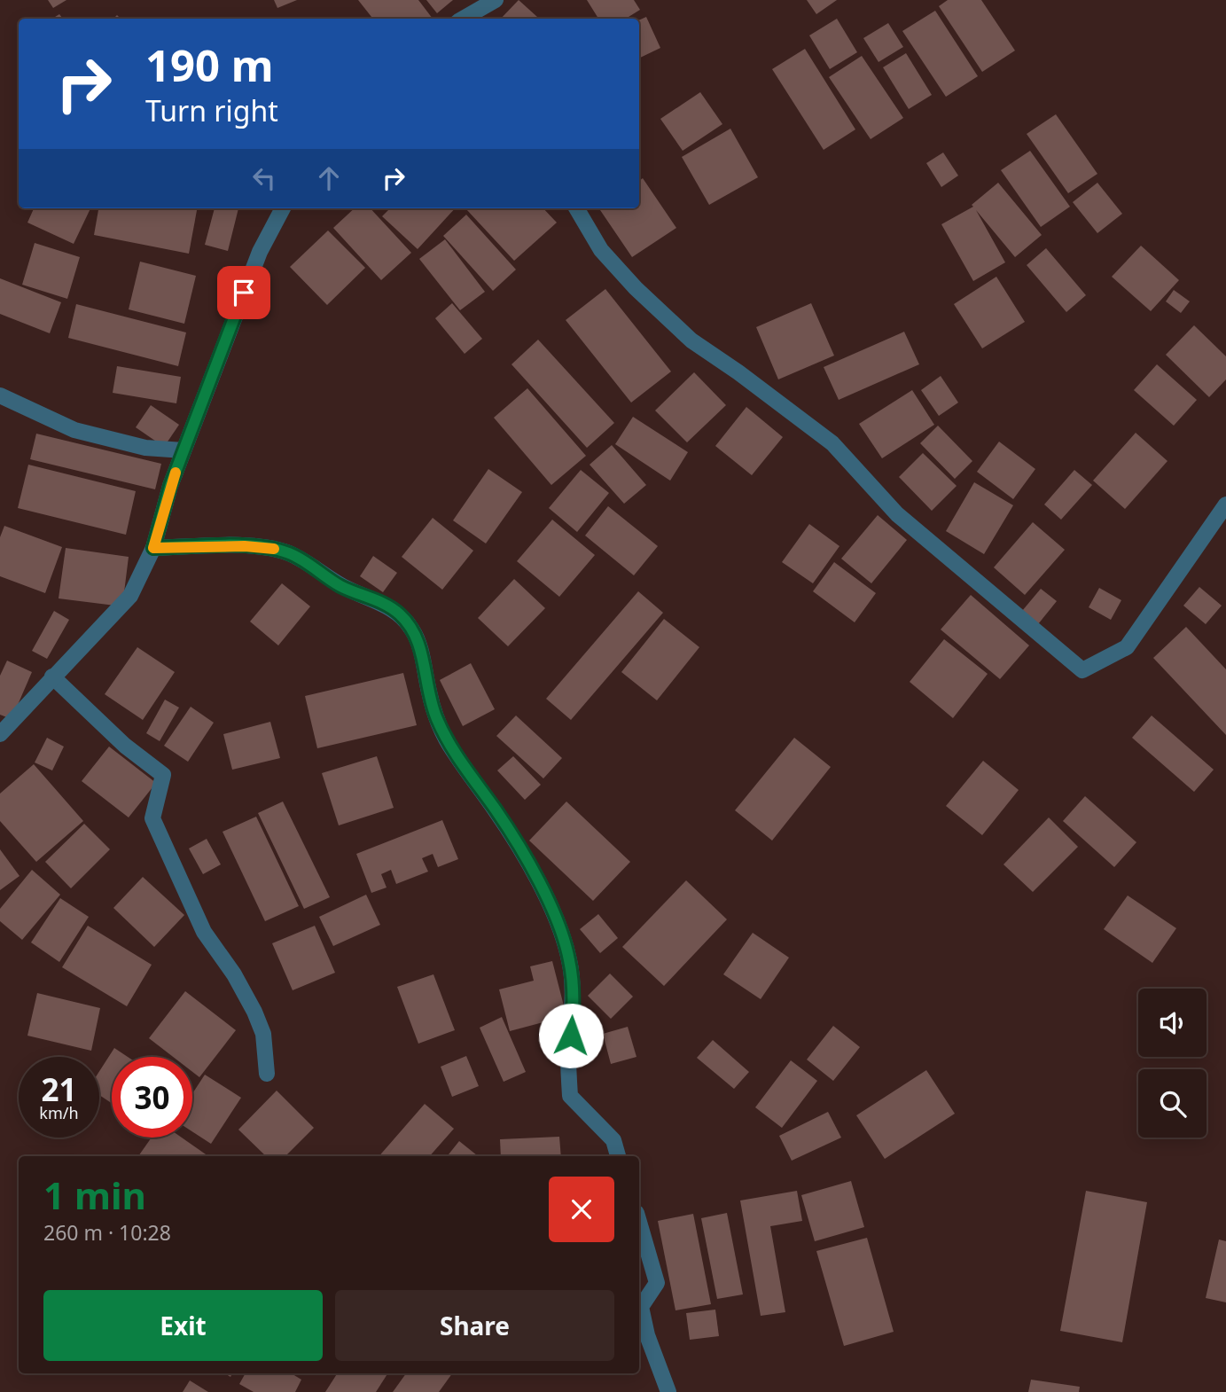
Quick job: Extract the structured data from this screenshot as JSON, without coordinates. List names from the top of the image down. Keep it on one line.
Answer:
{"page":{"turn":["190 m","Turn right"],"speed":"21 km/h","limit":"30","heading":["1 min","260 m · 10:28"],"buttons":["Exit","Share"]}}
